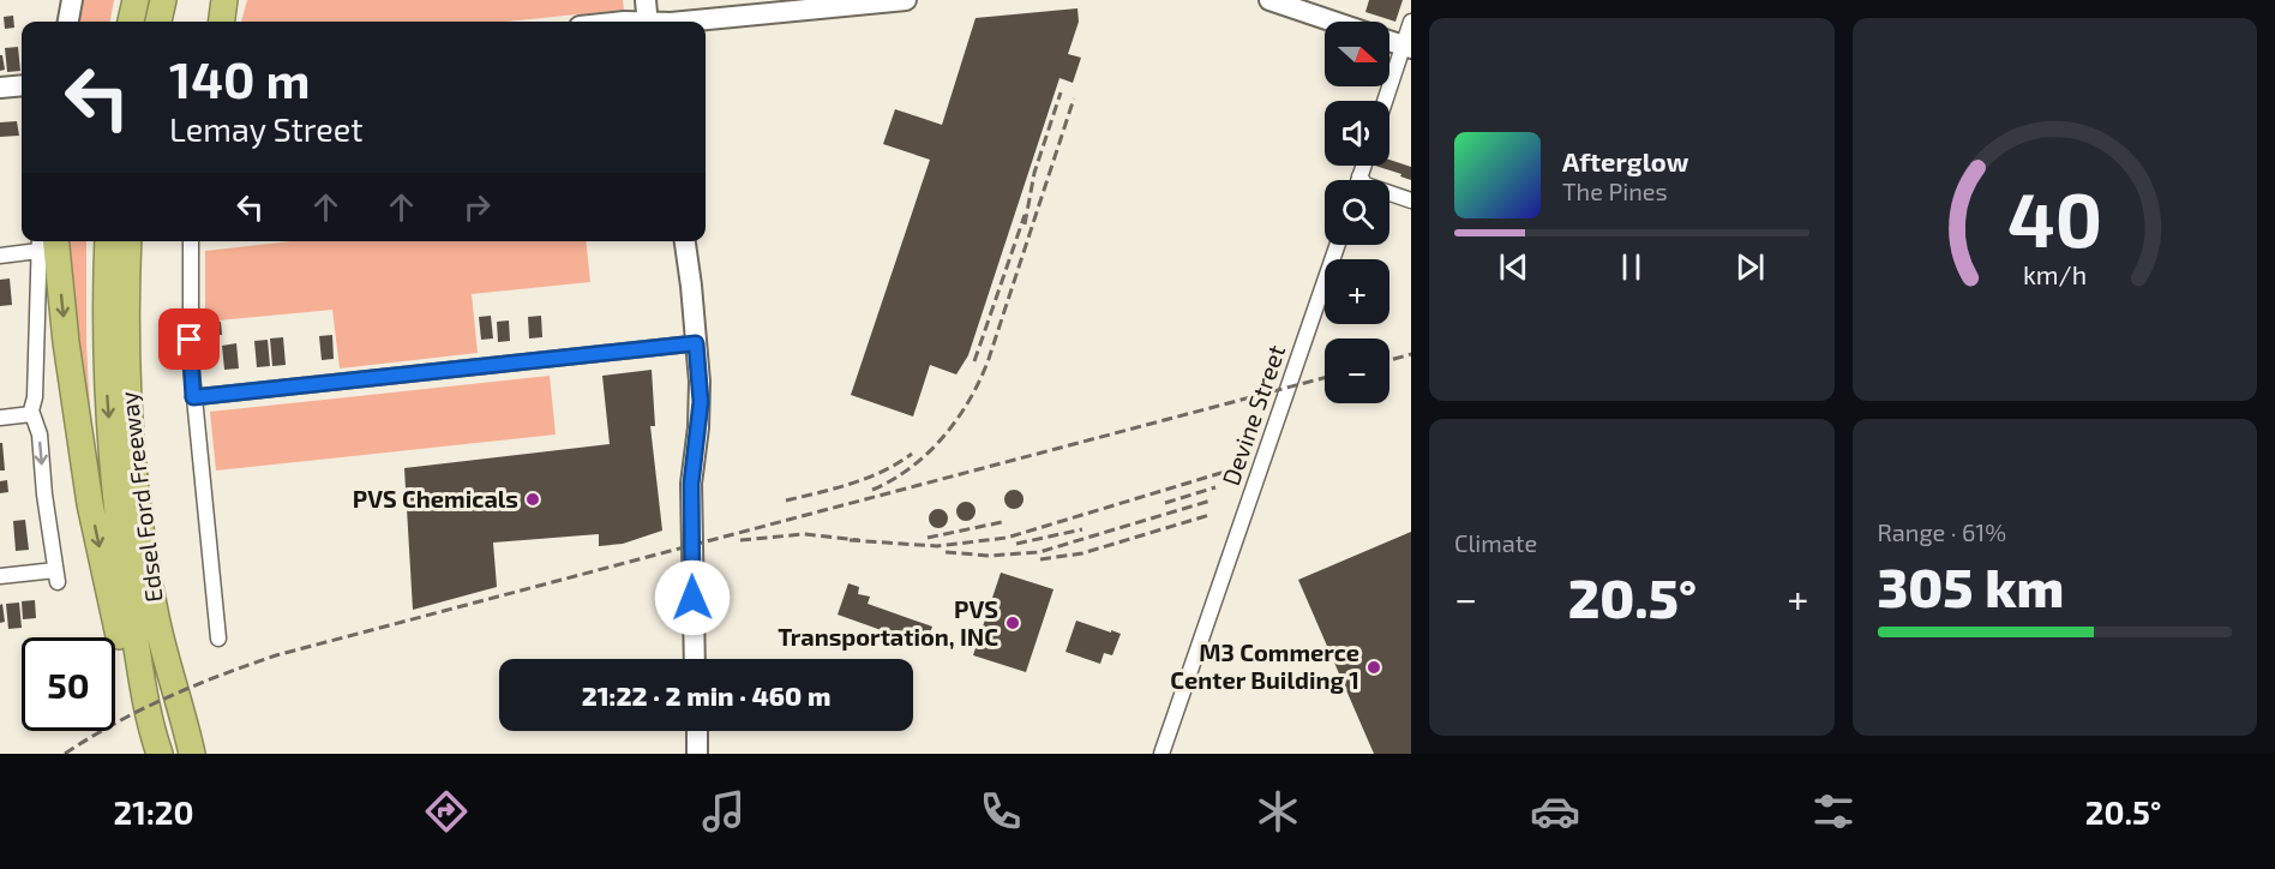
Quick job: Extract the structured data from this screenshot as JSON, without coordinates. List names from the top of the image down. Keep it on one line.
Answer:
{"streets":{"highway":["Edsel Ford Freeway"],"street":["Devine Street"]},"places":["PVS Chemicals","PVS Transportation, INC","M3 Commerce Center Building 1"],"north":"right","page":{"map_buttons":["+","−"],"turn":["140 m","Lemay Street"],"song":["Afterglow","The Pines"],"tile":["Climate",["Range · 61%","305 km"]],"heat":["−","20.5°","+"],"limit":"50","trip":"21:22 · 2 min · 460 m","tabs":["21:20","20.5°"],"gauge":["40","km/h"]}}
